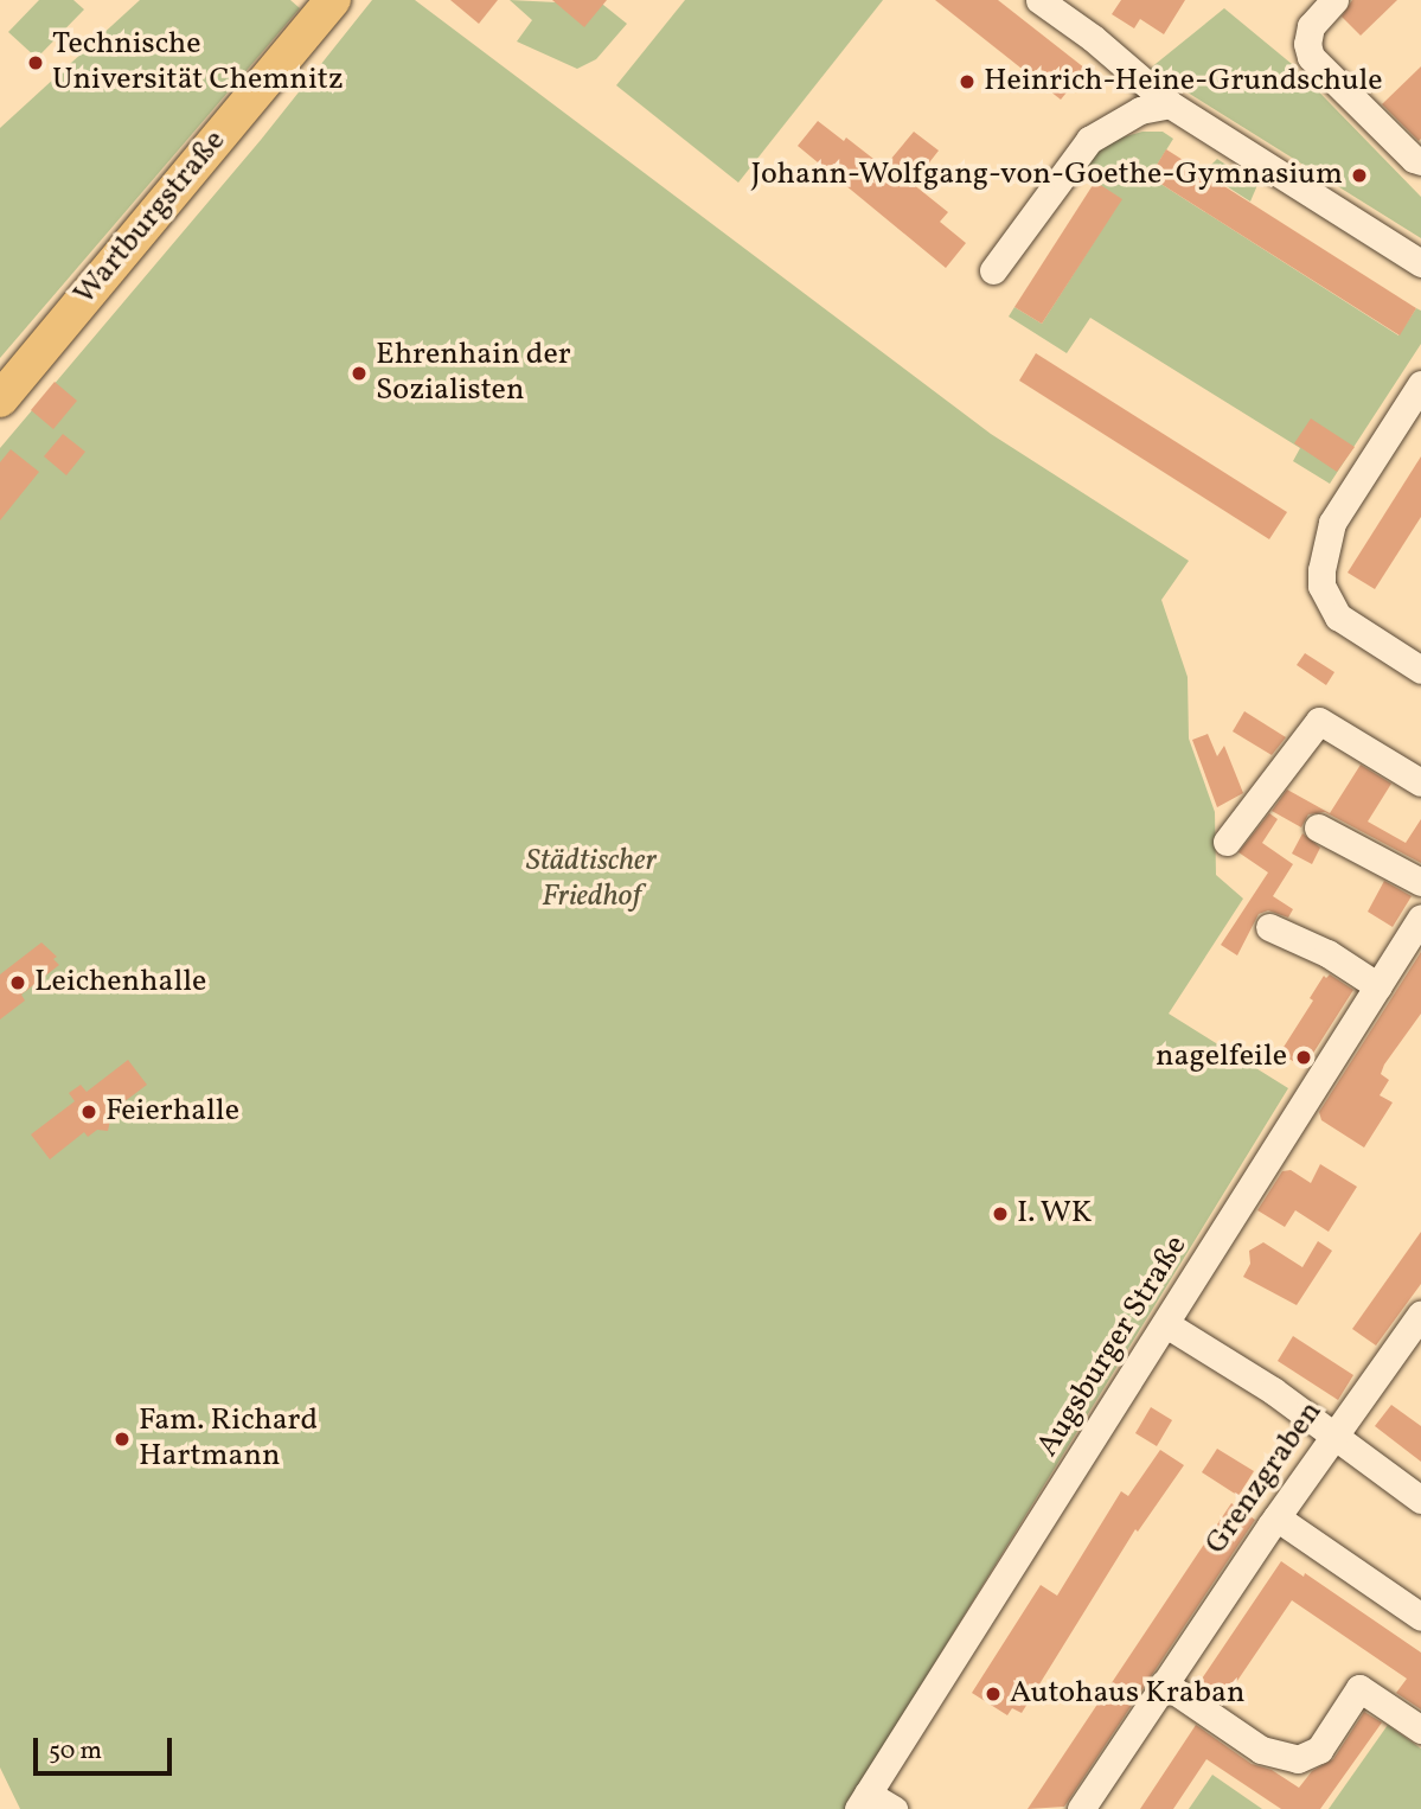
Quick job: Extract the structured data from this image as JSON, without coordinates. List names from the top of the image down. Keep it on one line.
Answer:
{"streets":{"main road":["Wartburgstraße"],"street":["Augsburger Straße","Grenzgraben"]},"parks":["Städtischer Friedhof"],"places":["Technische Universität Chemnitz","Heinrich-Heine-Grundschule","Johann-Wolfgang-von-Goethe-Gymnasium","Ehrenhain der Sozialisten","Leichenhalle","nagelfeile","Feierhalle","I. WK","Fam. Richard Hartmann","Autohaus Kraban"],"scale_bar":"50 m"}
